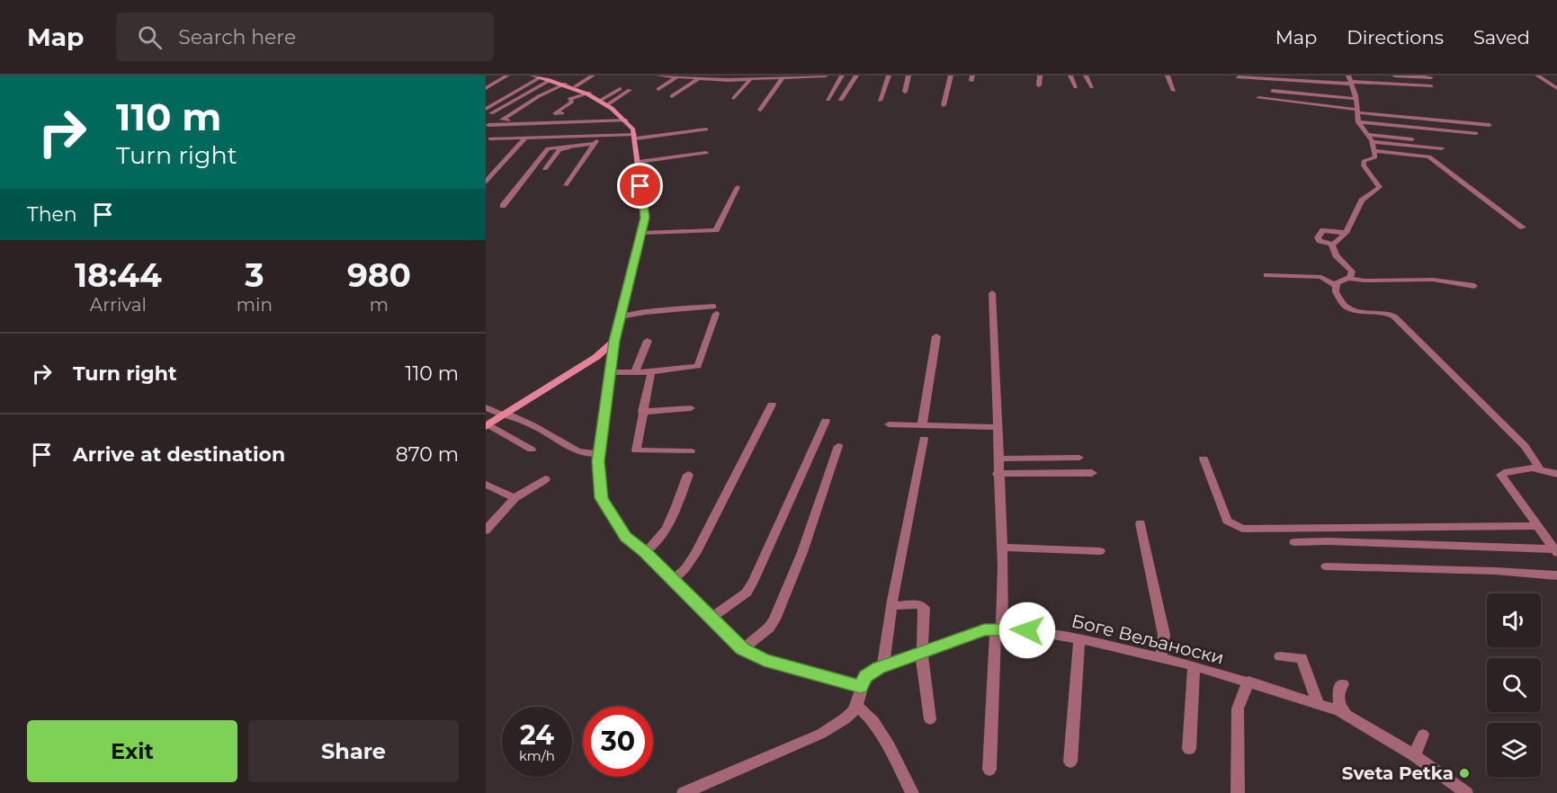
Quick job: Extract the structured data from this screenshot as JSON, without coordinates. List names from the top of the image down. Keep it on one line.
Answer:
{"streets":{"street":["Боге Вељаноски"]},"places":["Sveta Petka"],"page":{"header":"Map","search":"Search here","nav":["Map","Directions","Saved"],"turn":["110 m","Turn right"],"then":"Then","eta":["18:44","Arrival","3","min","980","m"],"list":[{"name":"Turn right","value":"110 m"},{"name":"Arrive at destination","value":"870 m"}],"speed":"24 km/h","limit":"30","buttons":["Exit","Share"]}}
